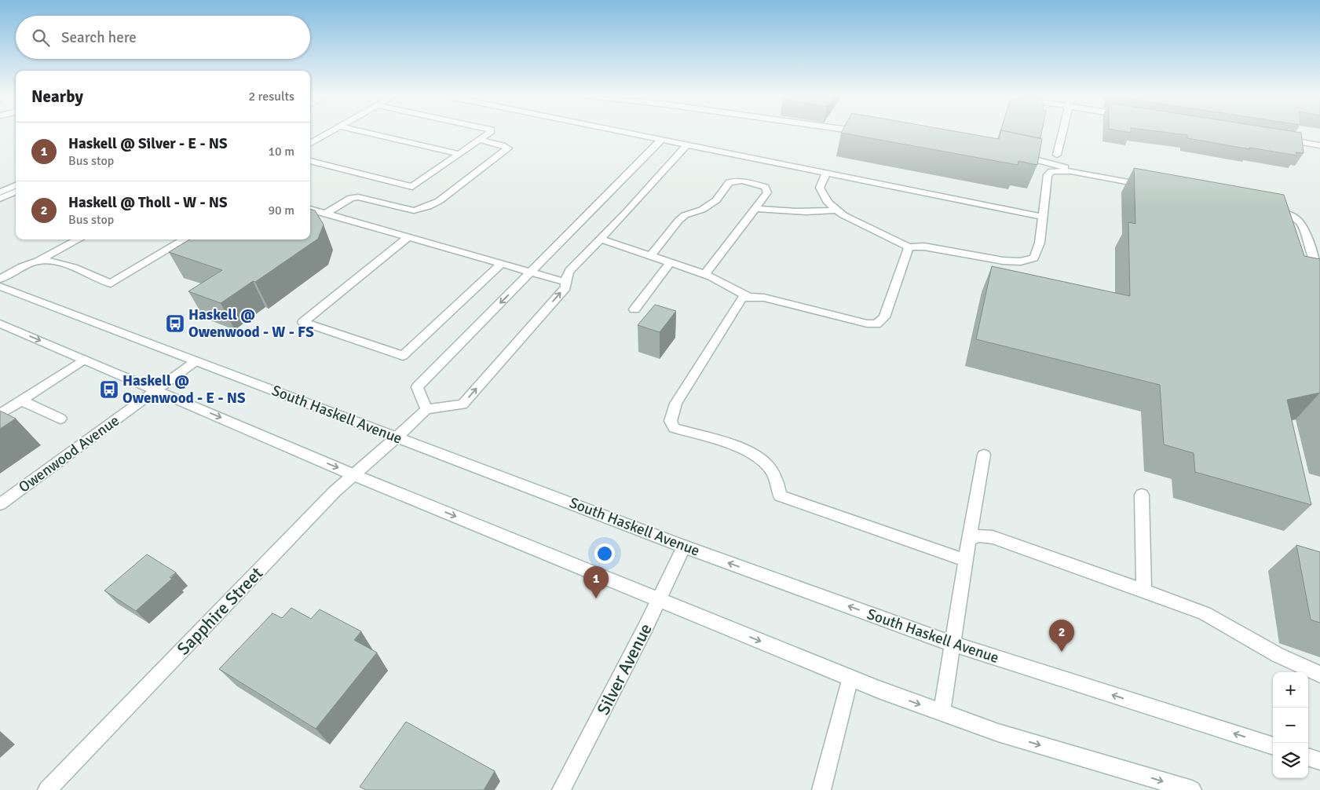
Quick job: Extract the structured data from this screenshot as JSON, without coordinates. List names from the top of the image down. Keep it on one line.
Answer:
{"streets":{"main road":["South Haskell Avenue","Owenwood Avenue","Sapphire Street","Silver Avenue"]},"crossings":[["South Haskell Avenue","Owenwood Avenue"],["South Haskell Avenue","Sapphire Street"],["South Haskell Avenue","Silver Avenue"]],"places":{"bus stop":["Haskell @ Owenwood - W - FS","Haskell @ Owenwood - E - NS"]},"page":{"search":"Search here","heading":["Nearby","2 results"],"list":[{"mark":"1","name":"Haskell @ Silver - E - NS","note":"Bus stop","value":"10 m"},{"mark":"2","name":"Haskell @ Tholl - W - NS","note":"Bus stop","value":"90 m"}],"pins":["1","2"],"map_buttons":["+","−"]}}
